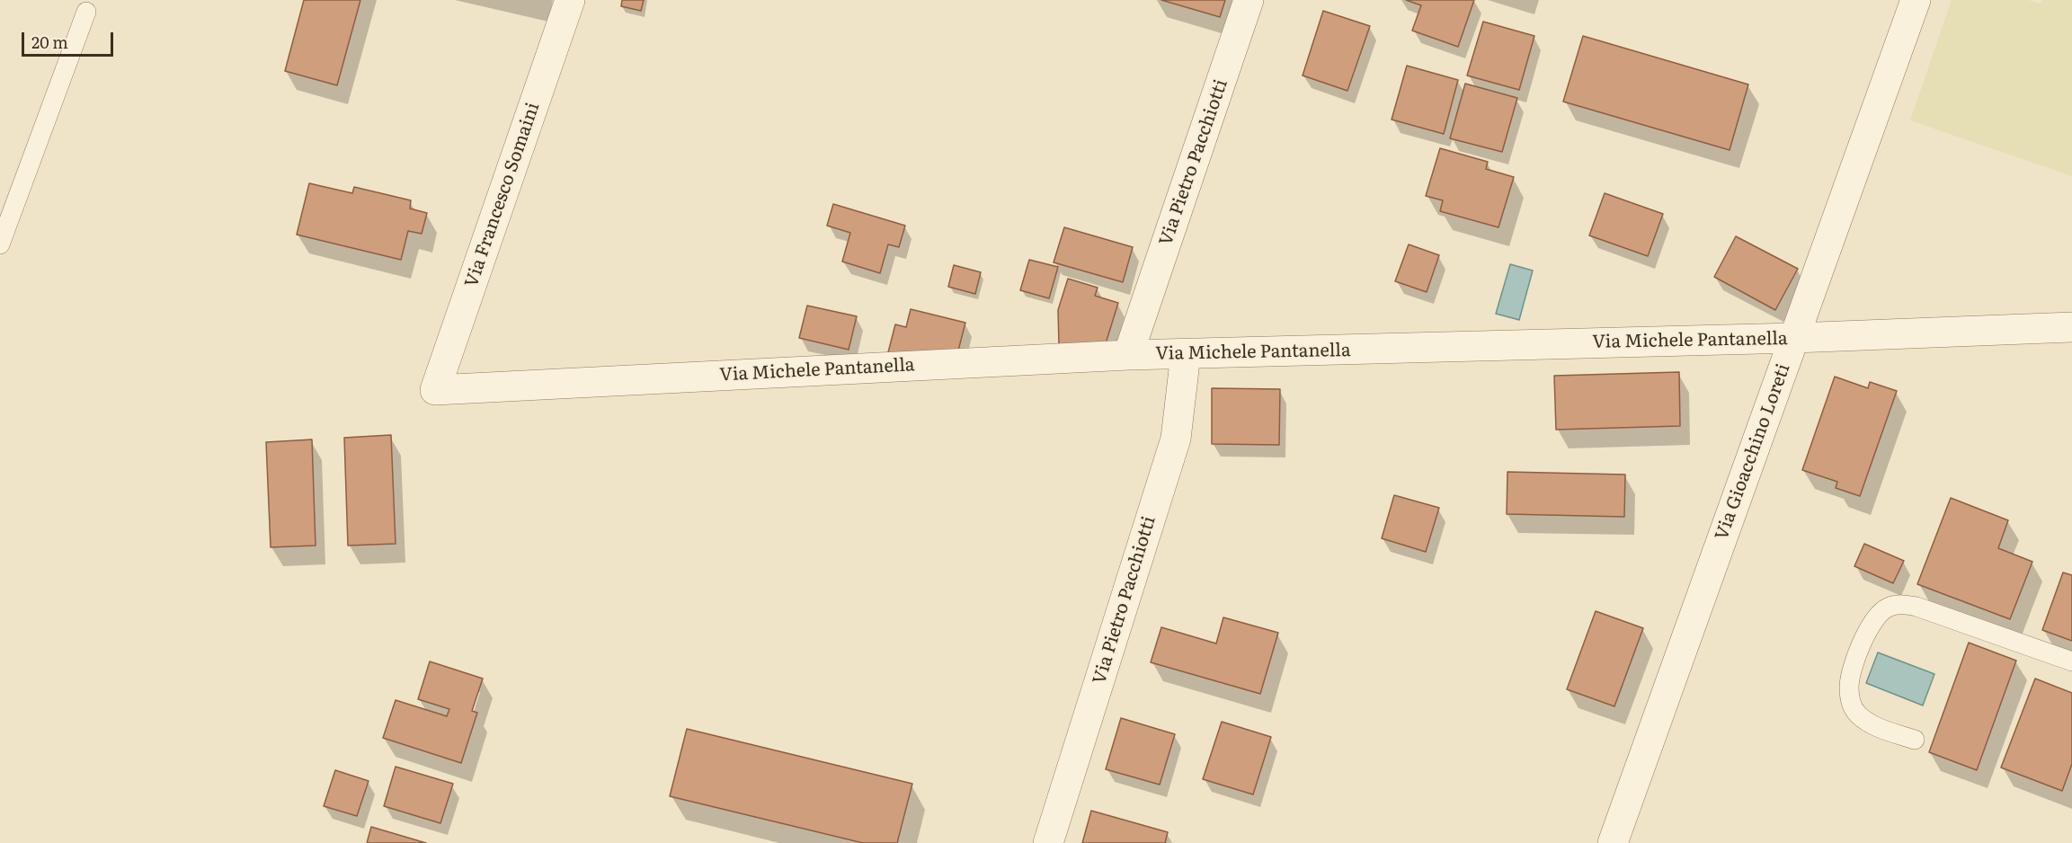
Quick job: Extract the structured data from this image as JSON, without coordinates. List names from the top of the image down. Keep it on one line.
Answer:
{"streets":{"street":["Via Pietro Pacchiotti","Via Francesco Somaini","Via Michele Pantanella","Via Gioacchino Loreti"]},"crossings":[["Via Pietro Pacchiotti","Via Michele Pantanella"],["Via Francesco Somaini","Via Michele Pantanella"],["Via Michele Pantanella","Via Gioacchino Loreti"]],"scale_bar":"20 m"}
